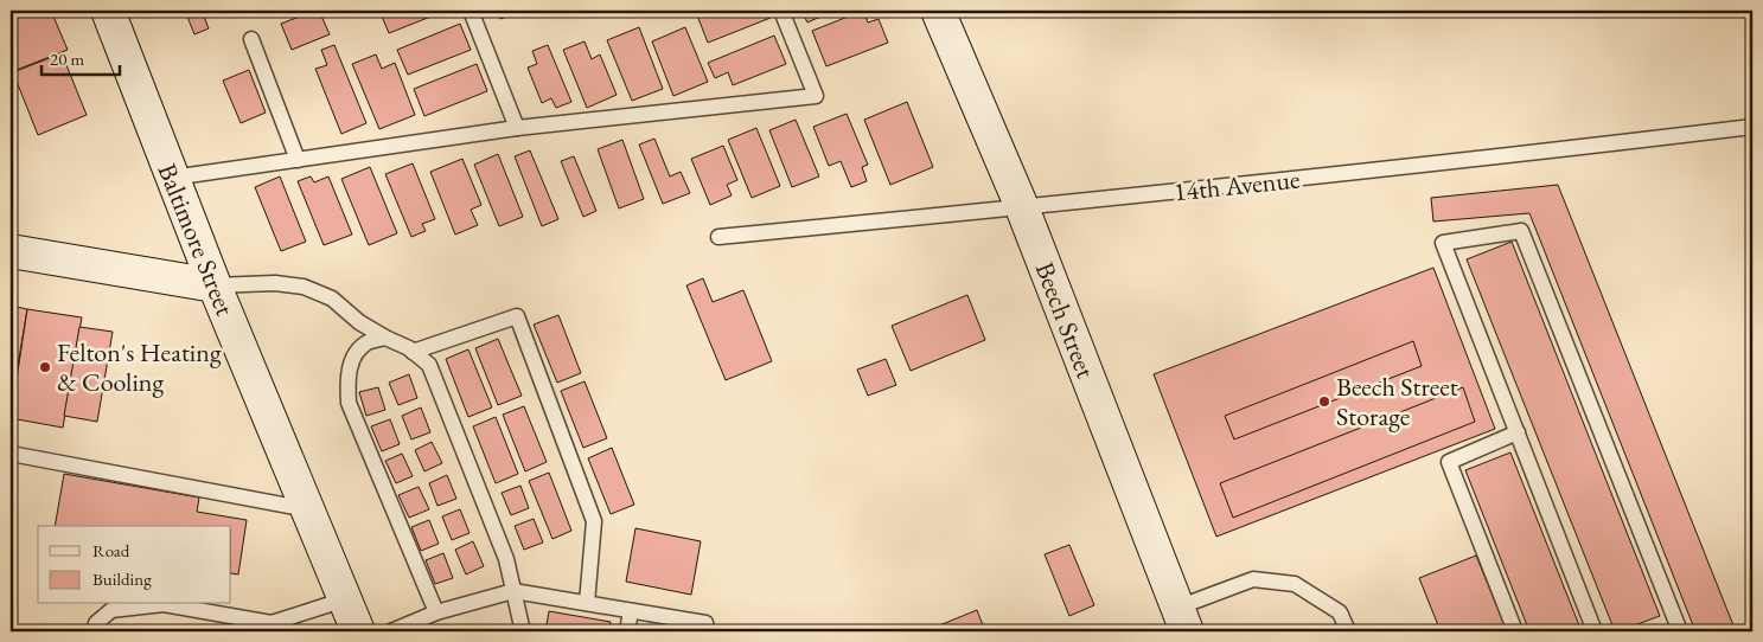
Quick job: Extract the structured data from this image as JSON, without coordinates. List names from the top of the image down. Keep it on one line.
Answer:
{"streets":{"street":["Baltimore Street","Beech Street"],"lane":["14th Avenue"]},"crossings":[["14th Avenue","Beech Street"]],"places":["Felton's Heating & Cooling","Beech Street Storage"],"legend":["Road","Building"],"scale_bar":"20 m"}
